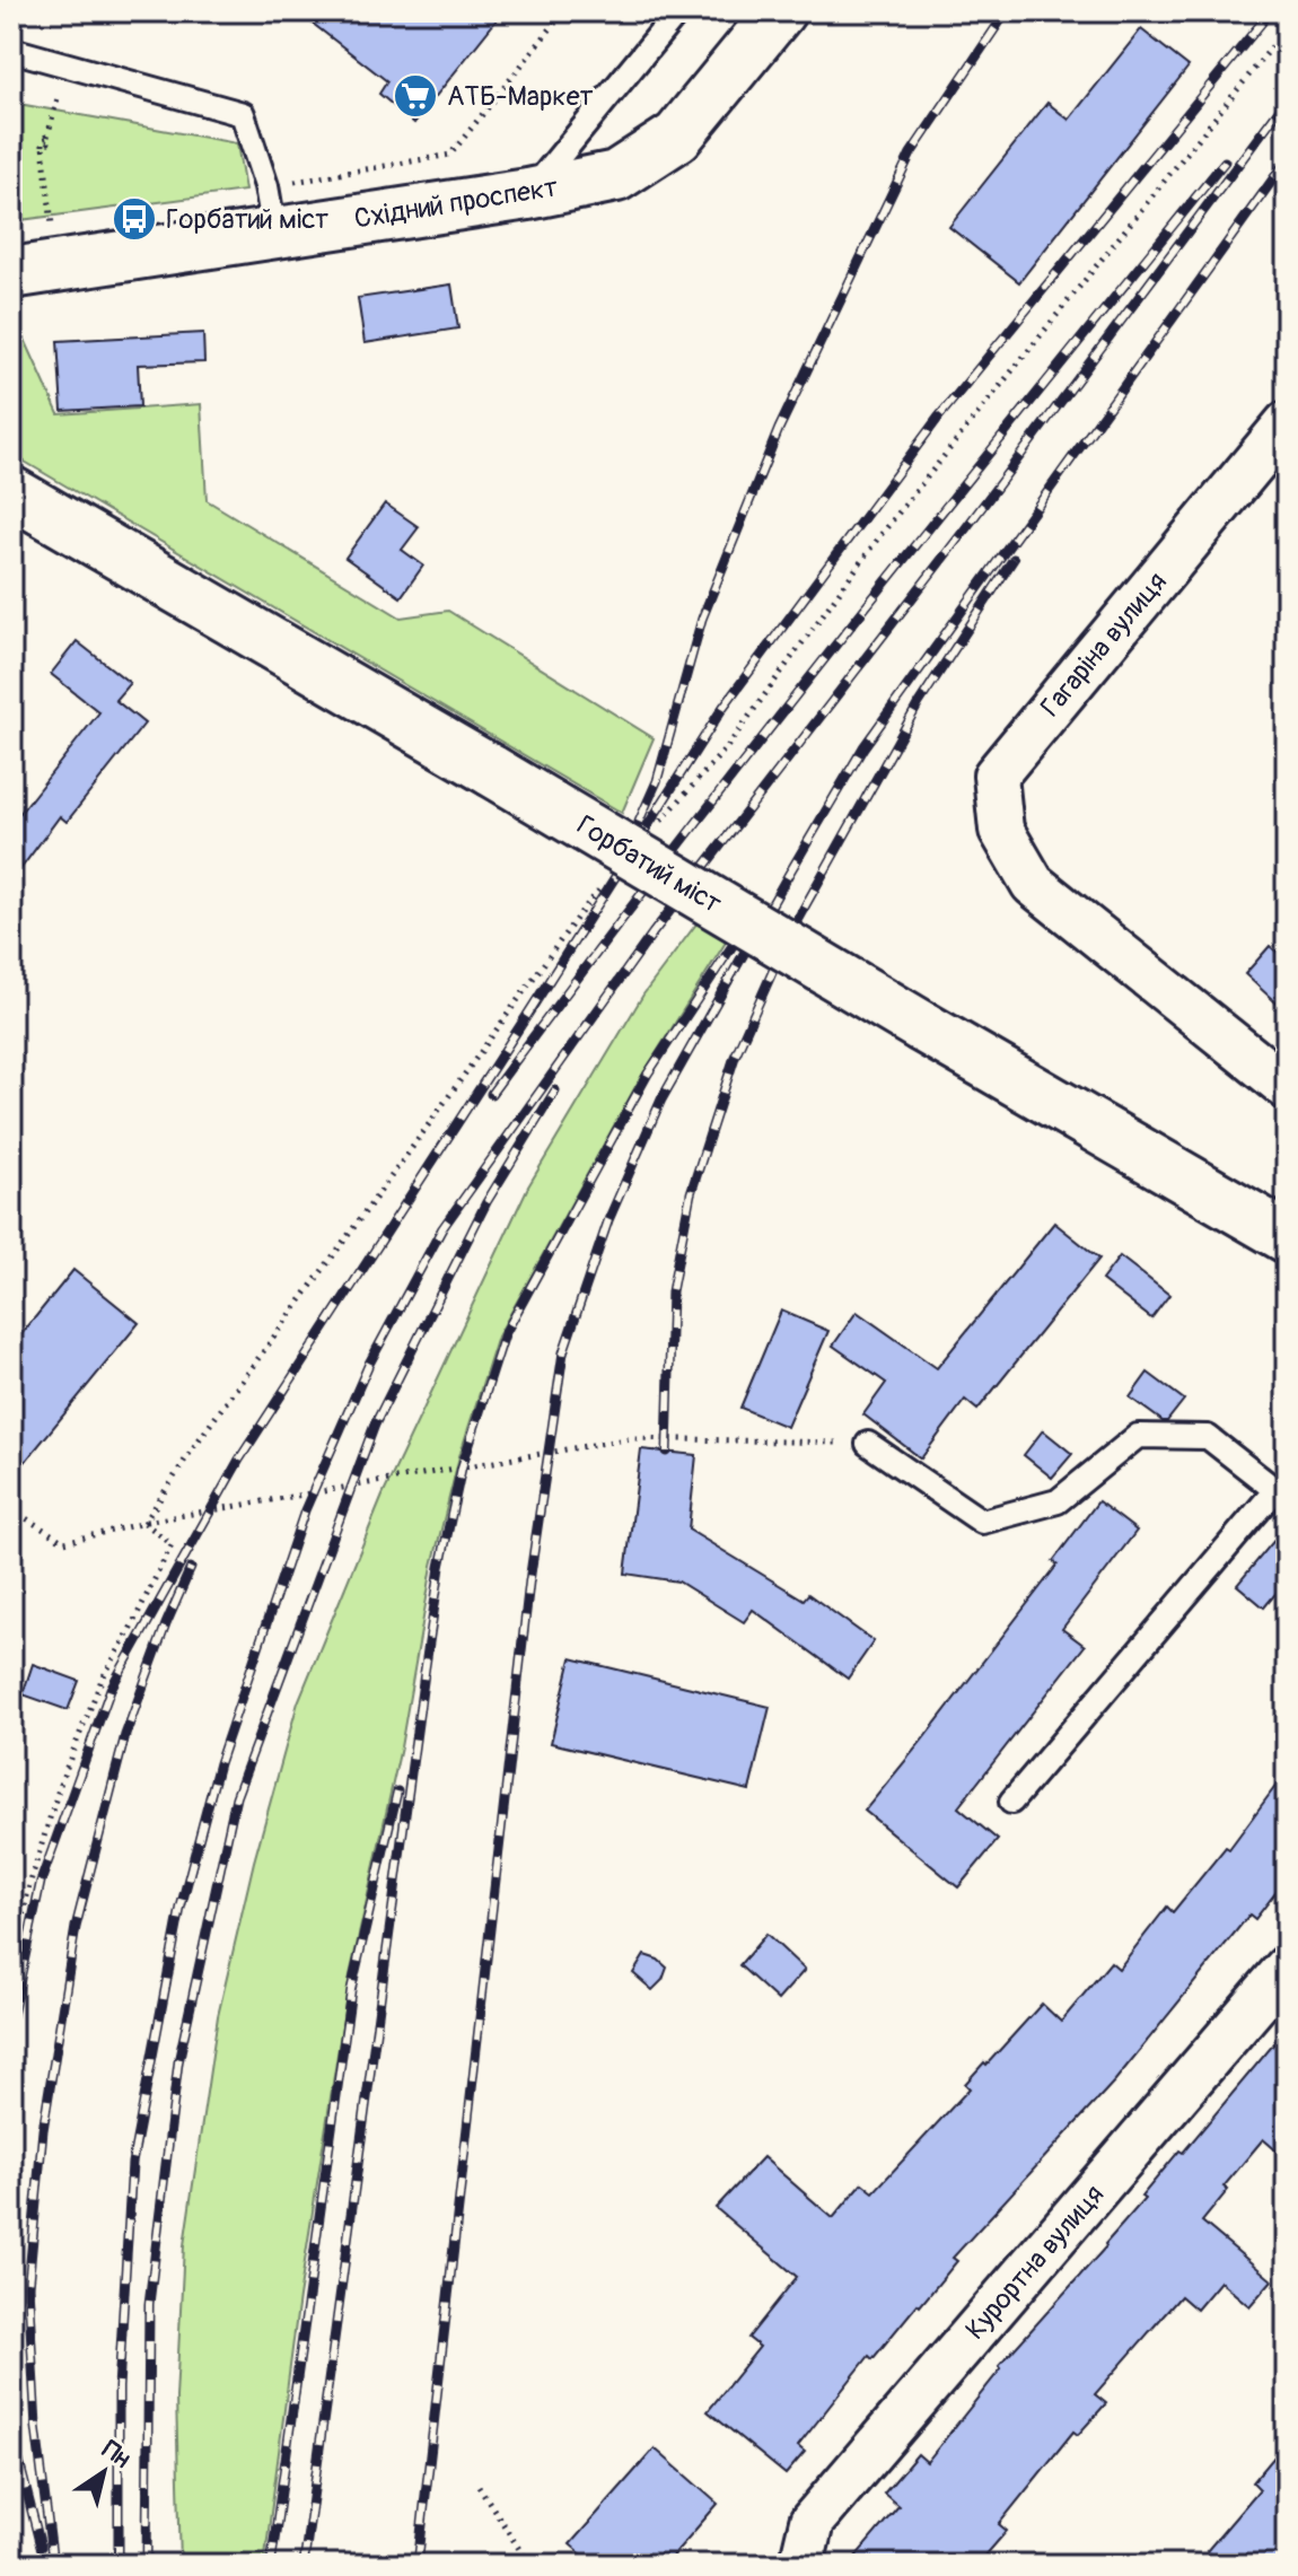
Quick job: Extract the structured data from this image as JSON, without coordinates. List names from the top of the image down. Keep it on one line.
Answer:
{"streets":{"street":["Східний проспект","Гагаріна вулиця","Горбатий міст","Курортна вулиця"]},"places":{"supermarket":["АТБ-Маркет"],"bus stop":["Горбатий міст"]},"north":"top right"}
